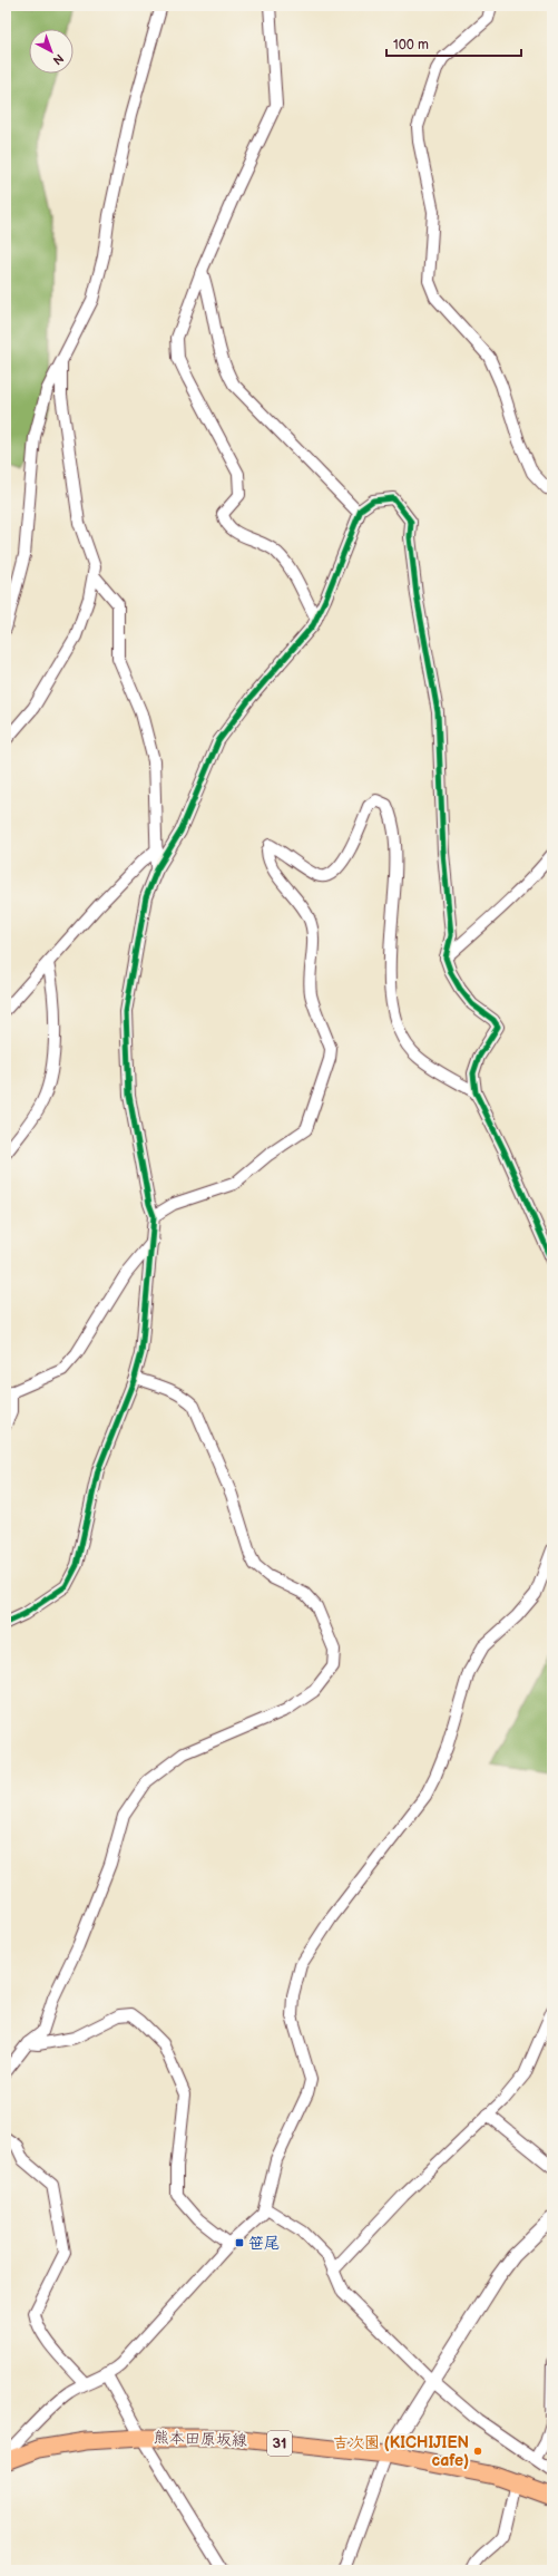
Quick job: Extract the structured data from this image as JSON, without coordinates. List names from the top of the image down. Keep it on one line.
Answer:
{"streets":{"main road":["熊本田原坂線","31"]},"places":{"transit":["笹尾"],"other":["吉次園 (KICHIJIEN cafe)"]},"scale_bar":"100 m","north":"bottom right"}
